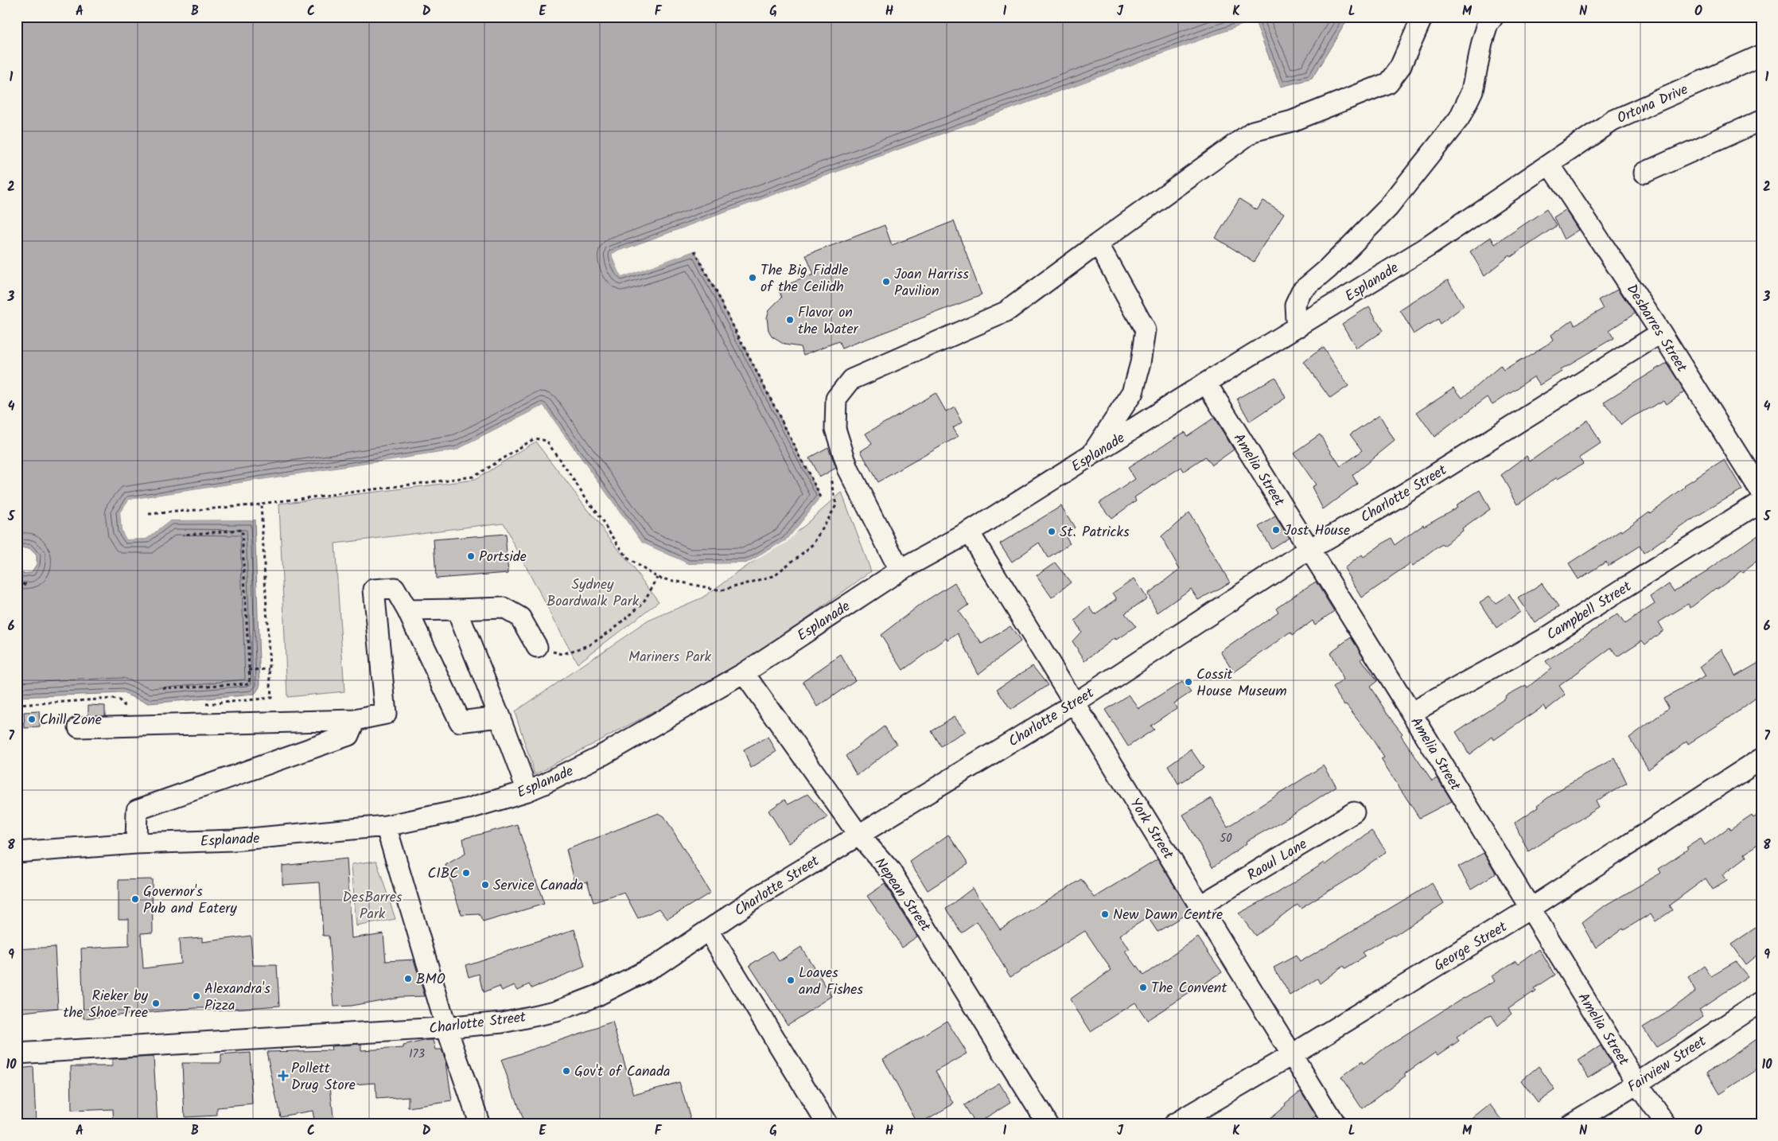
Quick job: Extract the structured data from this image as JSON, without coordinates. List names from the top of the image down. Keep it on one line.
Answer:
{"streets":{"street":["Ortona Drive","Esplanade","Desbarres Street","Amelia Street","Charlotte Street","Campbell Street","York Street","Raoul Lane","Nepean Street","George Street","Fairview Street"]},"crossings":[["Ortona Drive","Esplanade"],["Ortona Drive","Desbarres Street"],["Esplanade","Desbarres Street"],["Esplanade","Amelia Street"],["Esplanade","York Street"],["Esplanade","Nepean Street"],["Desbarres Street","Charlotte Street"],["Amelia Street","Charlotte Street"],["Amelia Street","Campbell Street"],["Amelia Street","George Street"],["Amelia Street","Fairview Street"],["Charlotte Street","York Street"],["Charlotte Street","Nepean Street"],["York Street","Raoul Lane"],["York Street","George Street"]],"parks":["Sydney Boardwalk Park","Mariners Park","DesBarres Park"],"places":{"other":["The Big Fiddle of the Ceilidh","Joan Harriss Pavilion","Flavor on the Water","Jost House","St. Patricks","Portside","Cossit House Museum","Chill Zone","CIBC","Service Canada","Governor's Pub and Eatery","New Dawn Centre","BMO","Loaves and Fishes","The Convent","Alexandra's Pizza","Rieker by the Shoe Tree","Gov't of Canada"],"health":["Pollett Drug Store"]},"house_numbers":["50","173"],"grid":{"columns":["A","B","C","D","E","F","G","H","I","J","K","L","M","N","O"],"rows":["1","2","3","4","5","6","7","8","9","10"]}}
